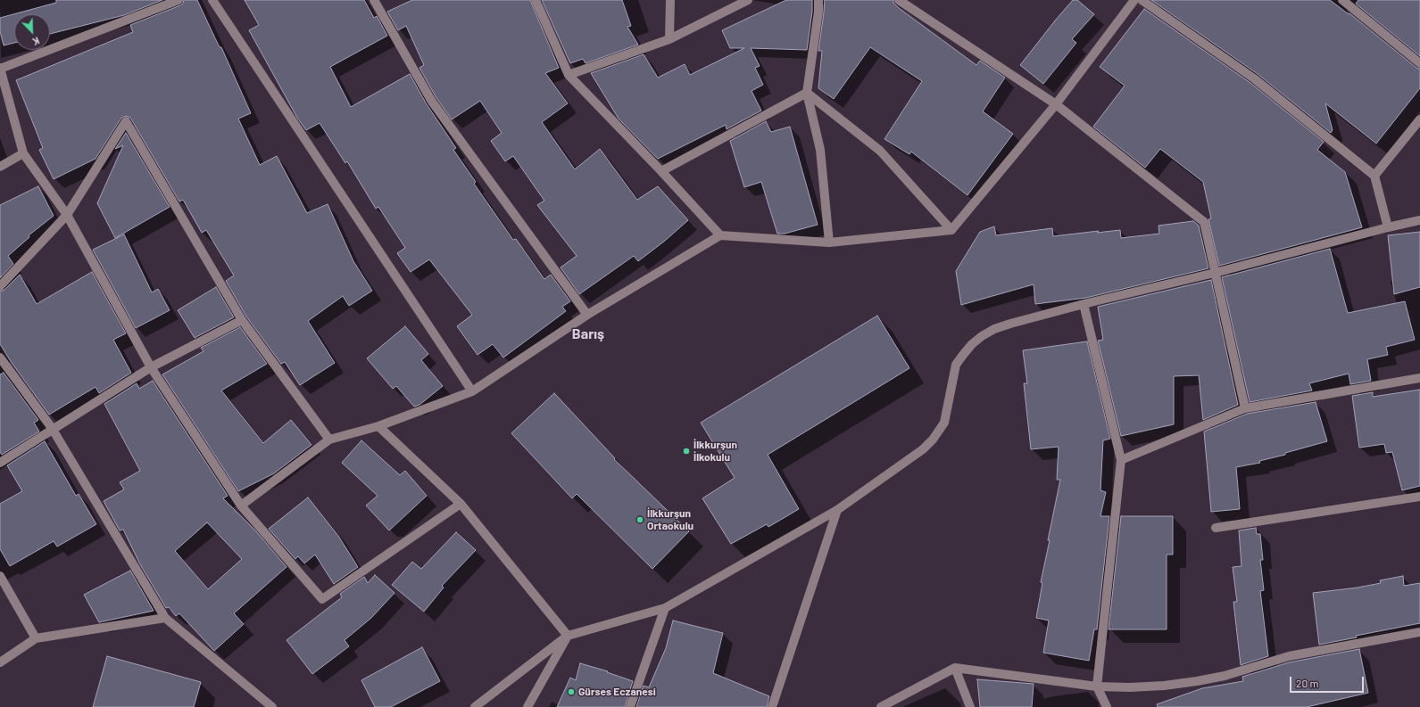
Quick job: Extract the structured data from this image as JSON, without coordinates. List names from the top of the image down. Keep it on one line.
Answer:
{"districts":["Barış"],"places":["İlkkurşun İlkokulu","İlkkurşun Ortaokulu","Gürses Eczanesi"],"scale_bar":"20 m","north":"bottom right"}
